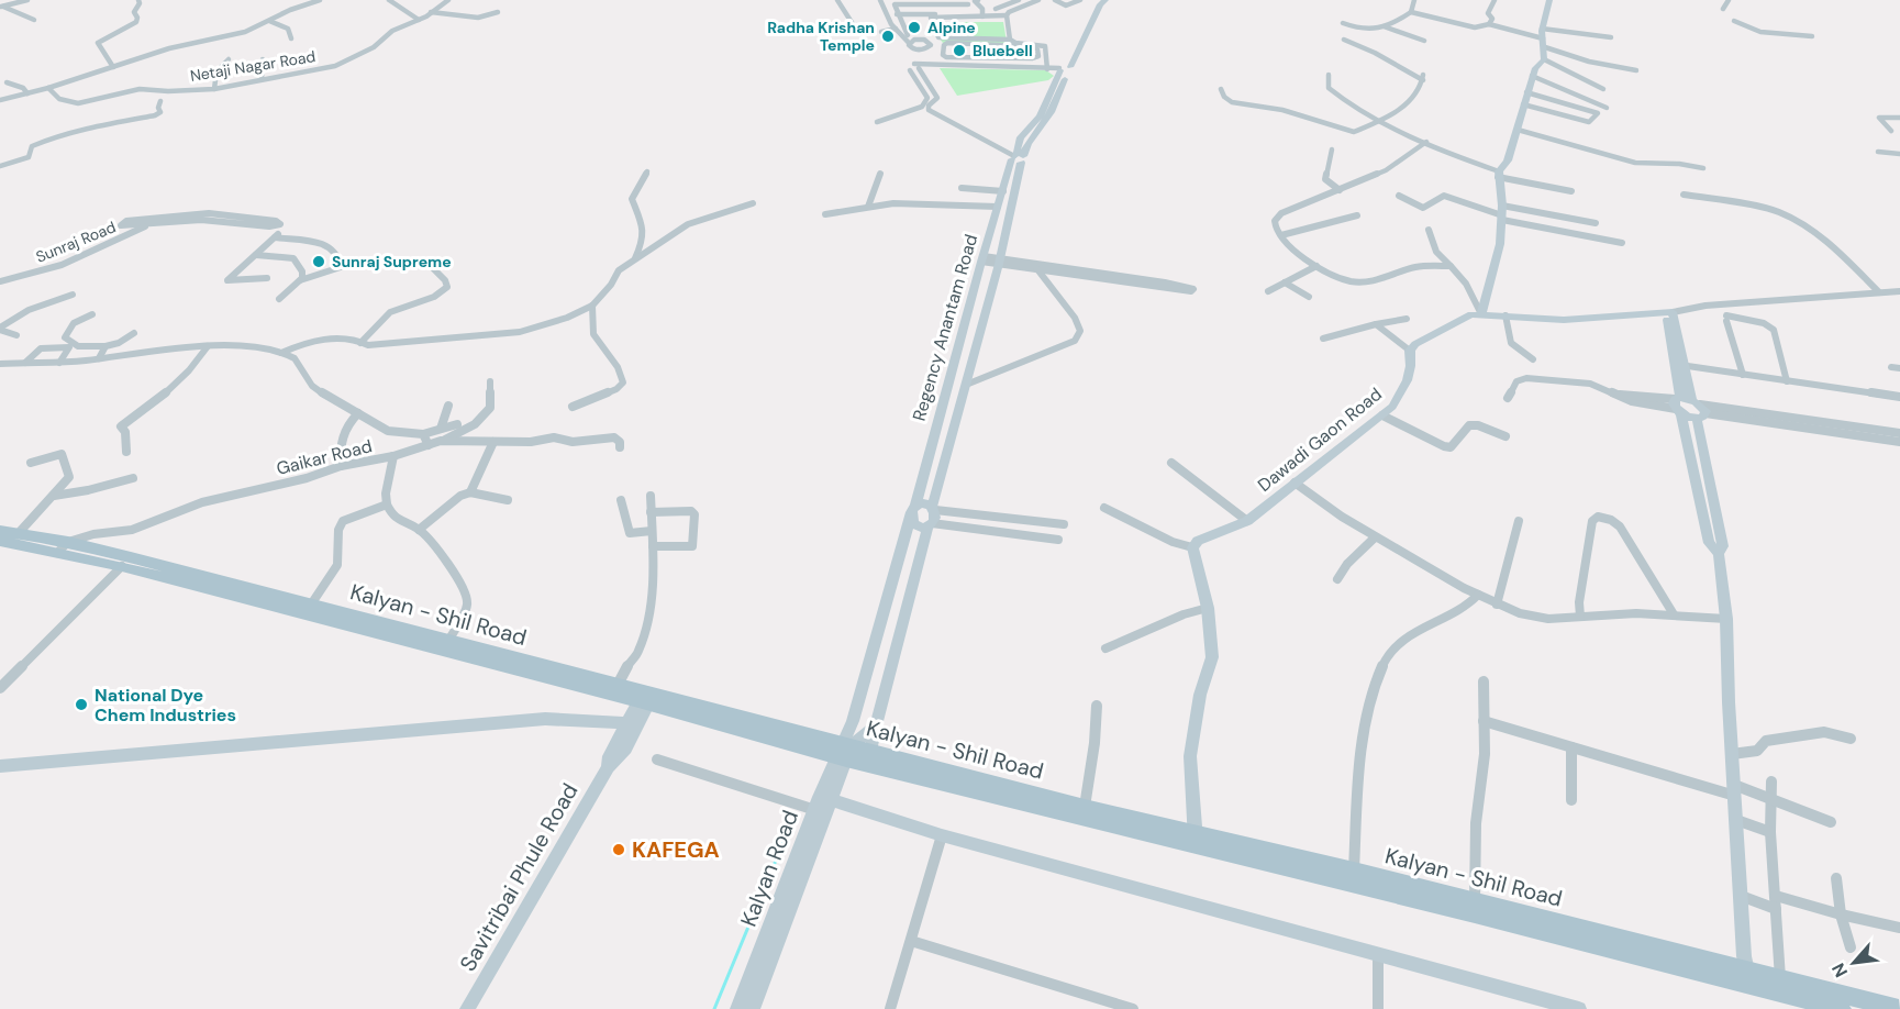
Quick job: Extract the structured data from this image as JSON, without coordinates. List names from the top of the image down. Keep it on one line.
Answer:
{"streets":{"main road":["Kalyan - Shil Road"],"street":["Netaji Nagar Road","Sunraj Road","Regency Anantam Road","Dawadi Gaon Road","Gaikar Road","Kalyan Road","Savitribai Phule Road"]},"crossings":[["Regency Anantam Road","Kalyan - Shil Road"],["Regency Anantam Road","Kalyan Road"],["Gaikar Road","Kalyan - Shil Road"],["Kalyan - Shil Road","Kalyan Road"],["Kalyan - Shil Road","Savitribai Phule Road"]],"places":["Alpine","Radha Krishan Temple","Bluebell","Sunraj Supreme","National Dye Chem Industries","KAFEGA"],"north":"bottom left"}
